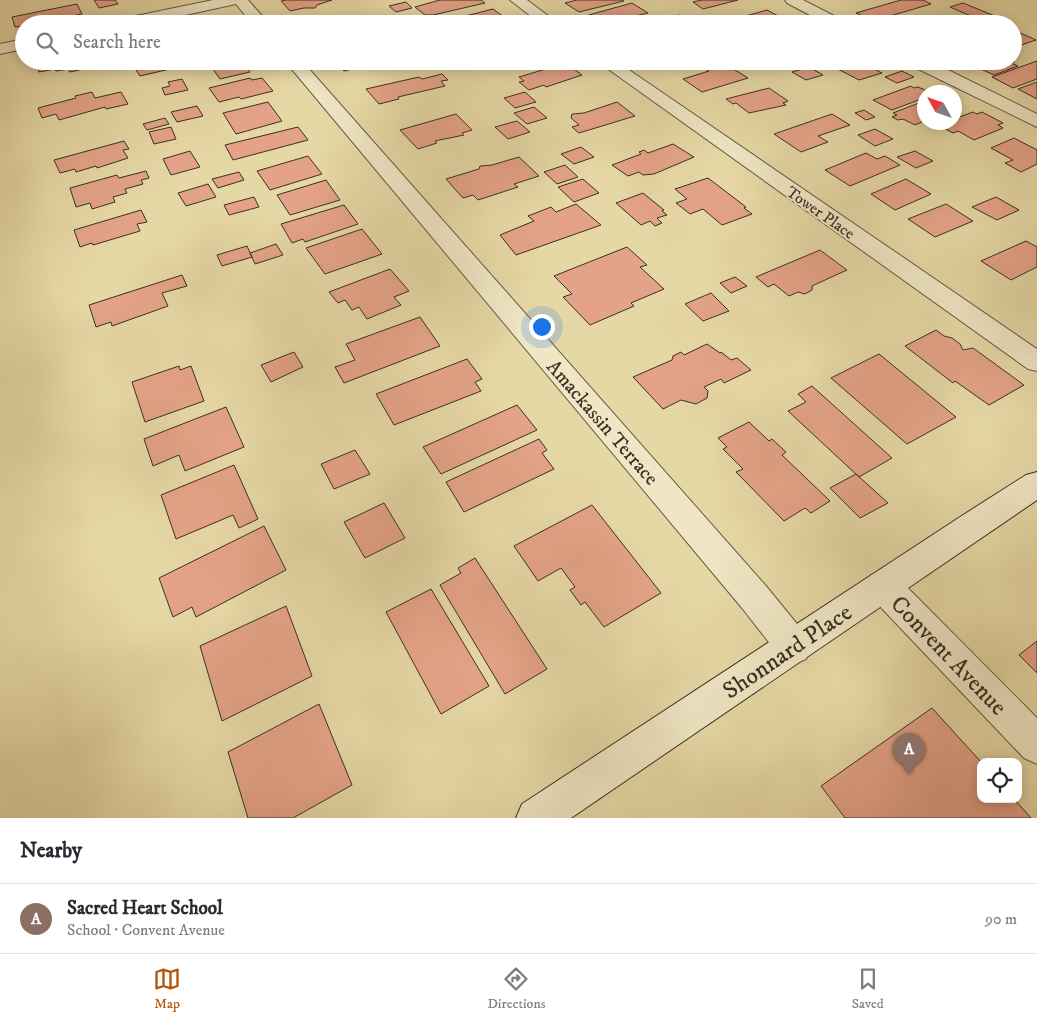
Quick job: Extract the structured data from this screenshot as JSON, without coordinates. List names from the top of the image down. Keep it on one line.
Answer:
{"streets":{"street":["Tower Place","Amackassin Terrace","Shonnard Place","Convent Avenue"]},"crossings":[["Amackassin Terrace","Shonnard Place"],["Shonnard Place","Convent Avenue"]],"north":"top left","page":{"search":"Search here","pins":"A","heading":"Nearby","list":[{"mark":"A","name":"Sacred Heart School","note":"School · Convent Avenue","value":"90 m"}],"nav":["Map","Directions","Saved"]}}
